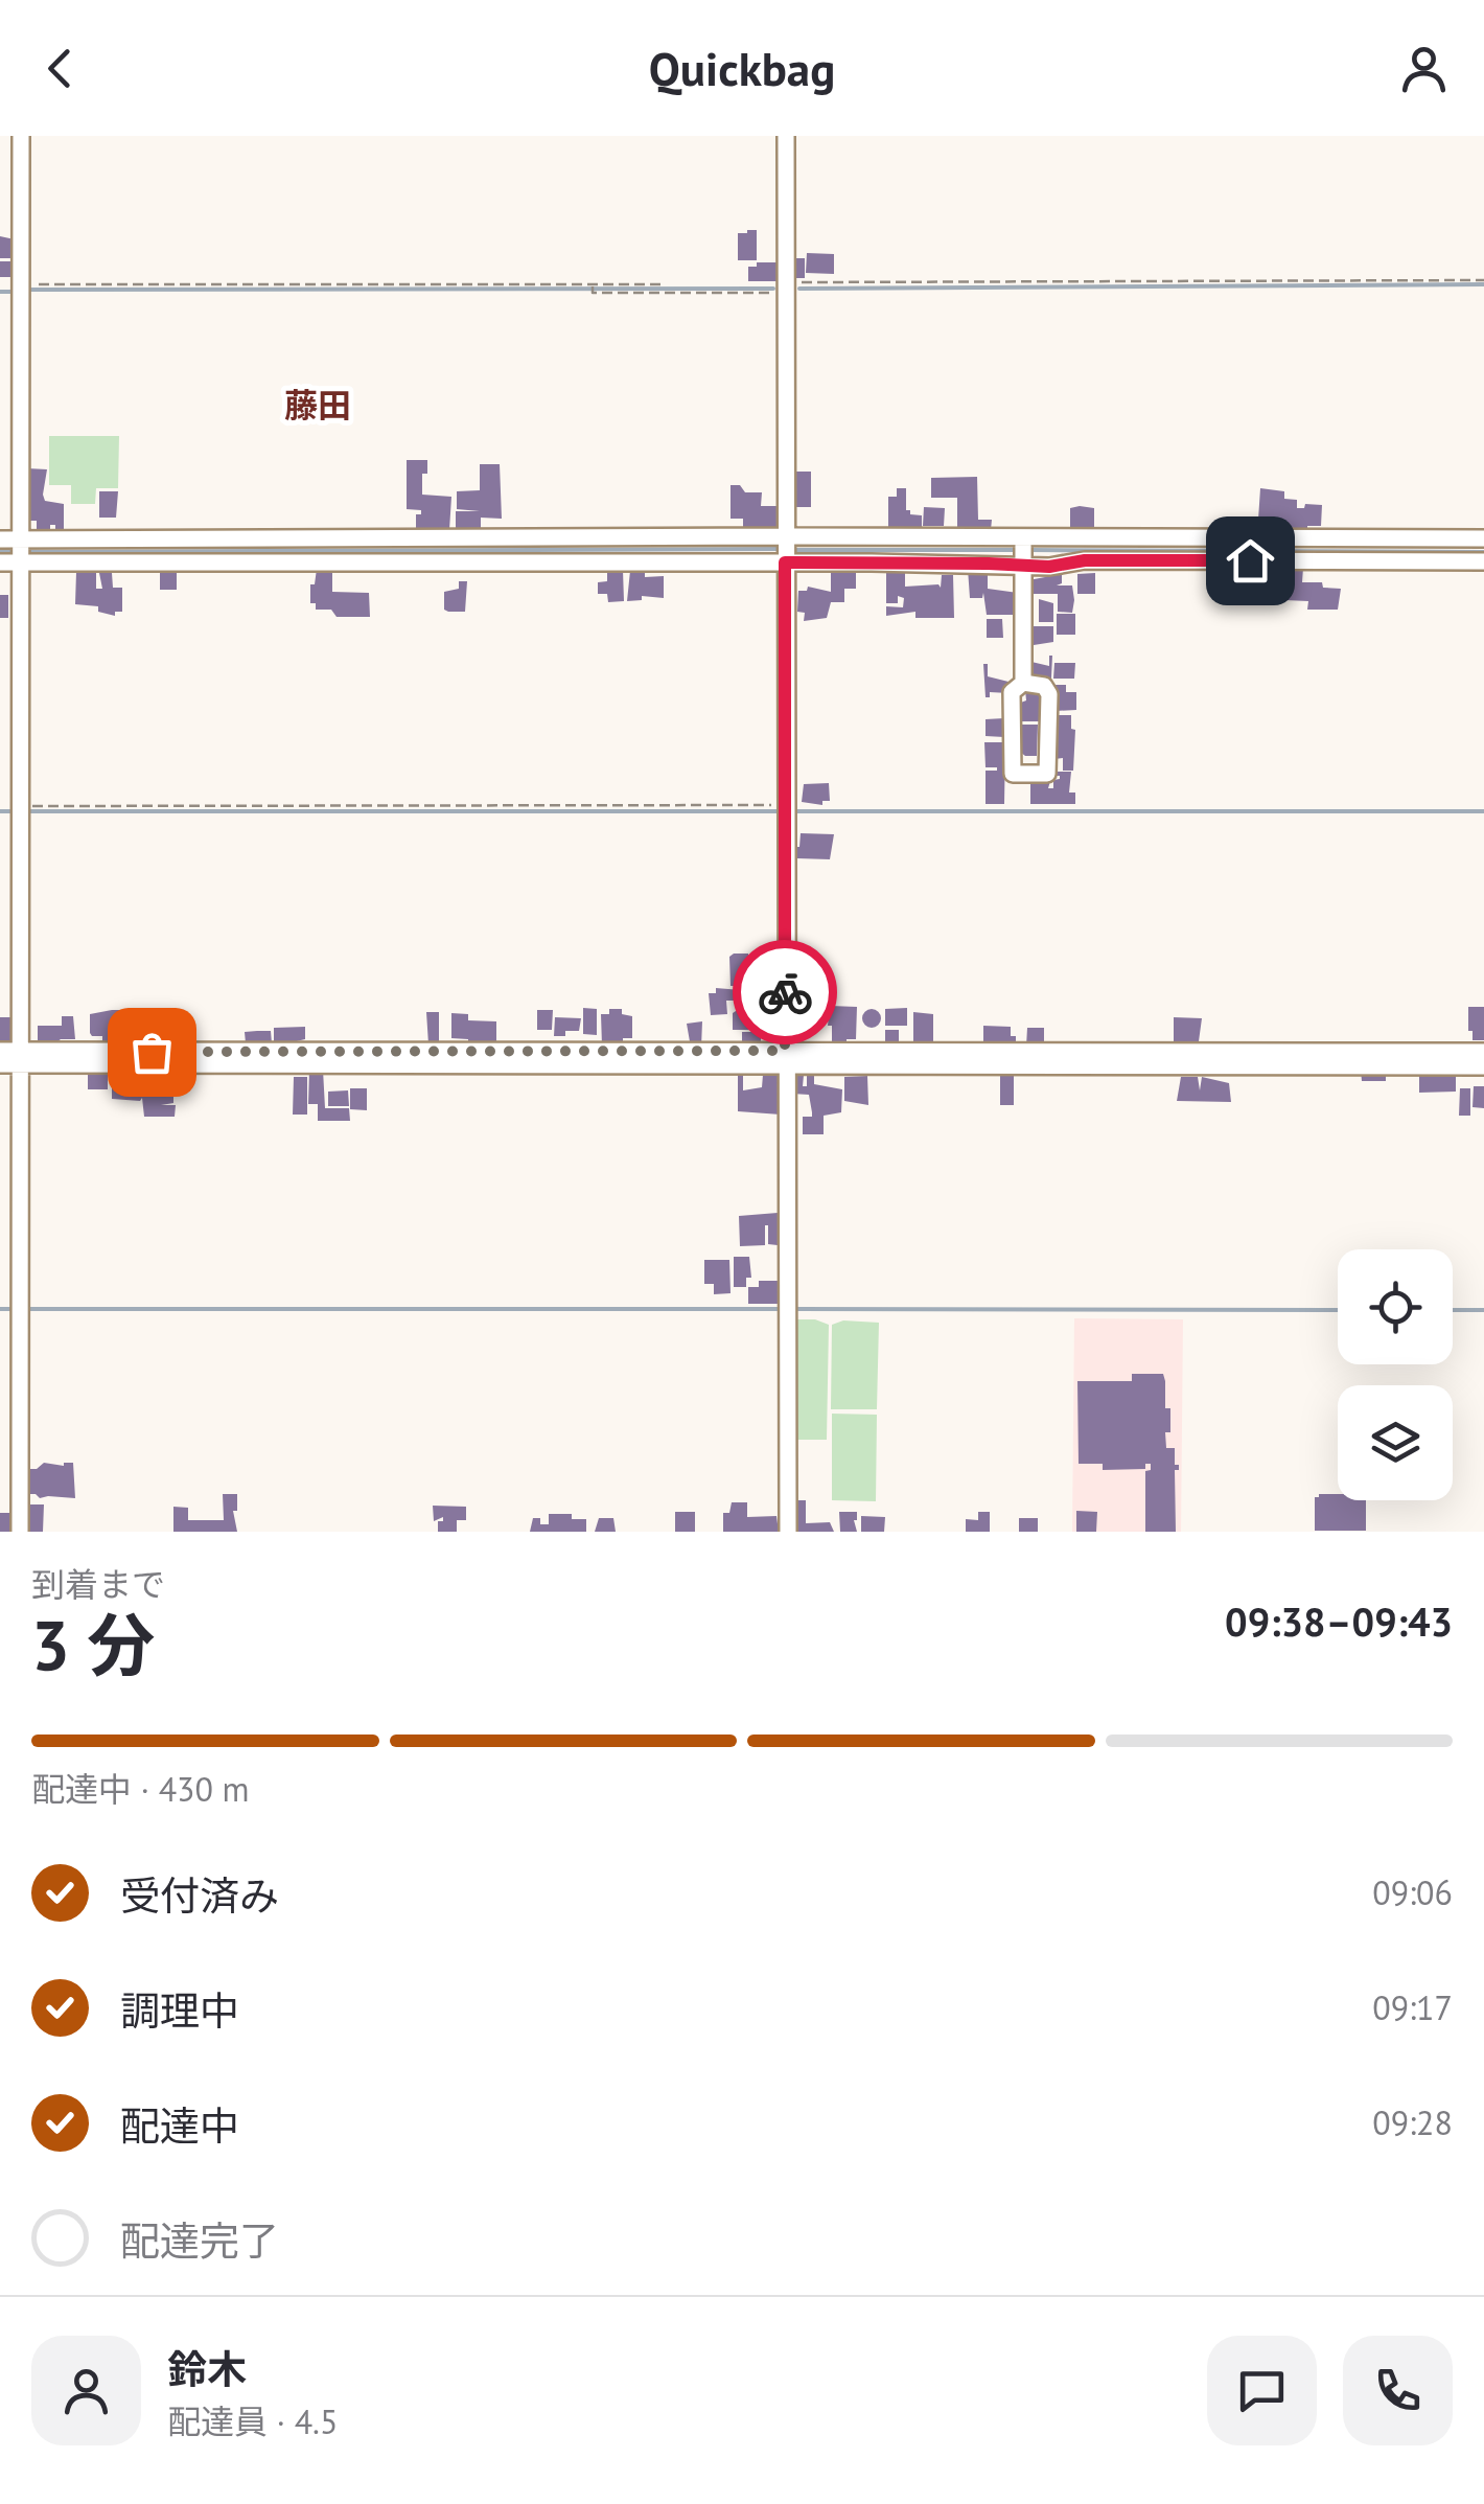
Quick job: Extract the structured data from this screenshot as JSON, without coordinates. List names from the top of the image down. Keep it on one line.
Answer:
{"districts":["藤田"],"page":{"header":"Quickbag","heading":["3 分","到着まで","09:38–09:43"],"panel":["鈴木","配達員 · 4.5"],"bar":"配達中 · 430 m","list":[["受付済み","09:06"],["調理中","09:17"],["配達中","09:28"],"配達完了"]}}
